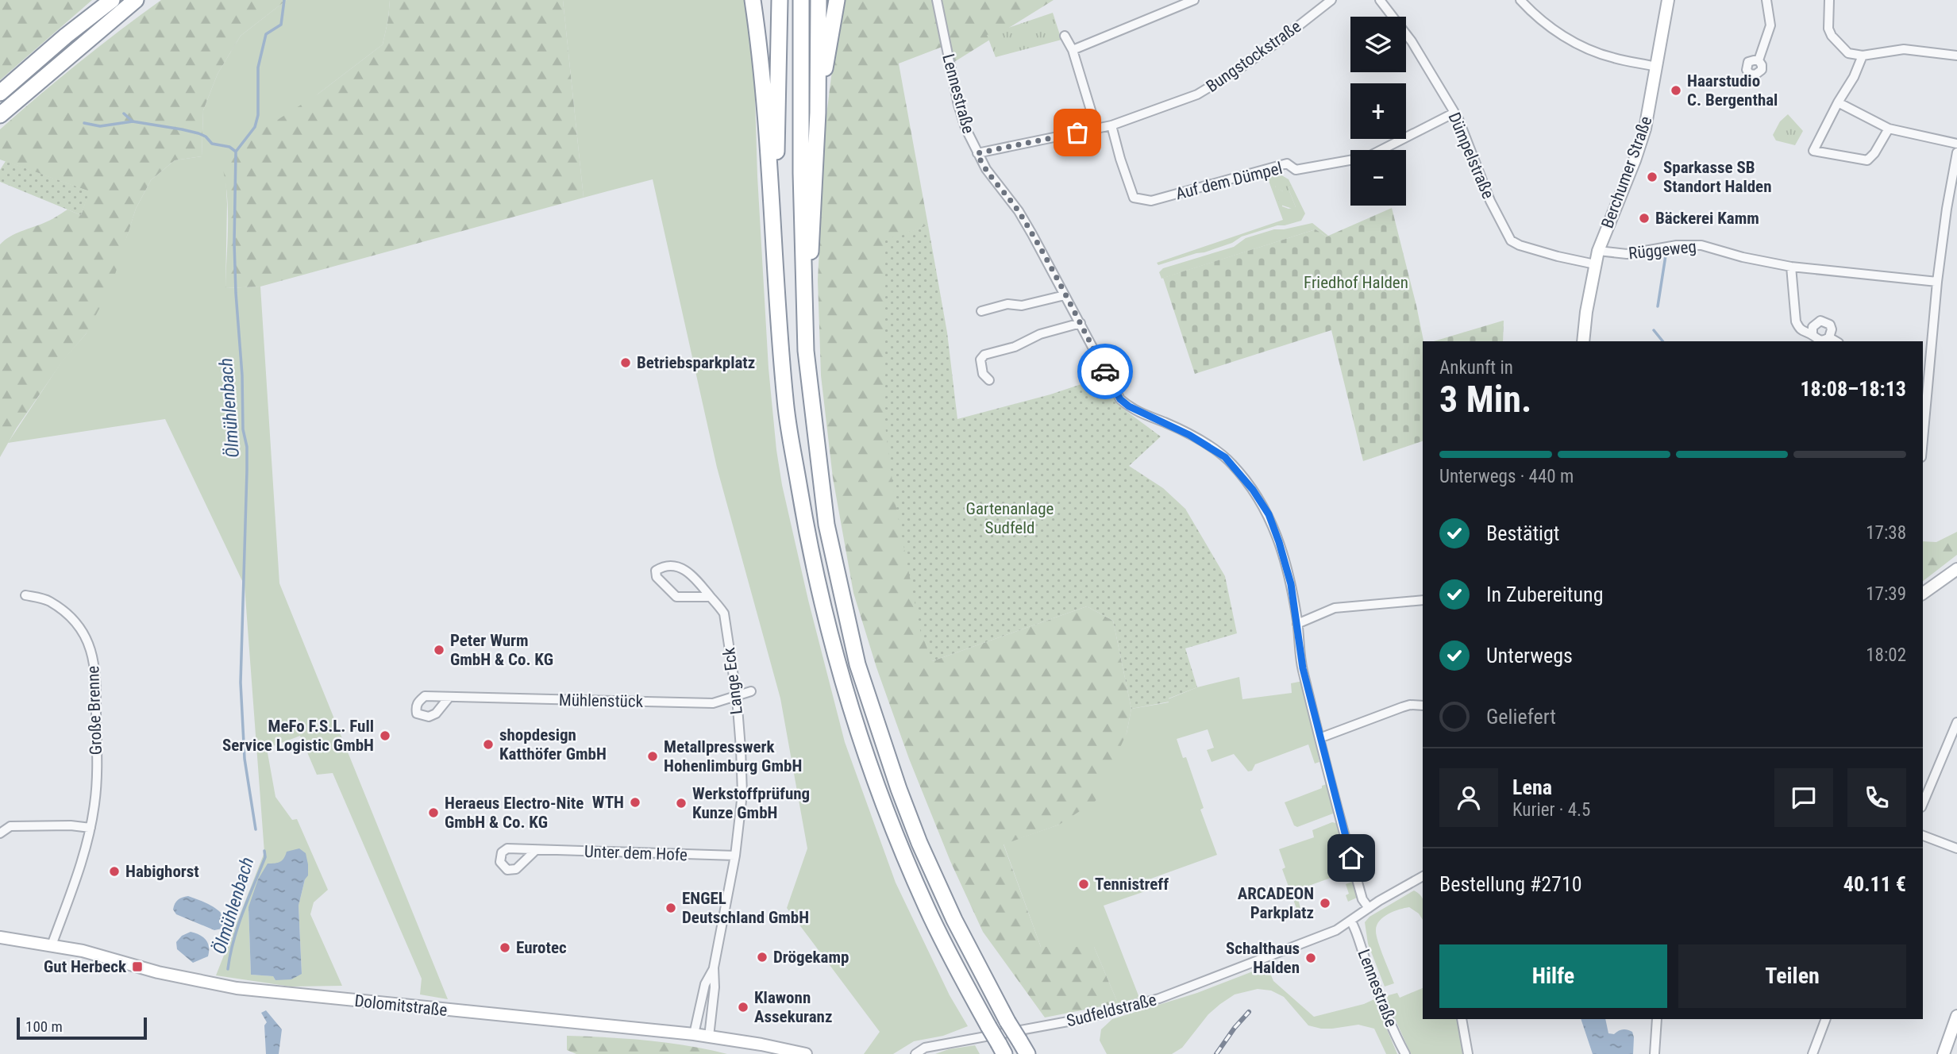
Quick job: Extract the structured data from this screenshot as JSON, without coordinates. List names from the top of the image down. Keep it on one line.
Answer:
{"streets":{"street":["Bungstockstraße","Lennestraße","Dümpelstraße","Berchumer Straße","Auf dem Dümpel","Rüggeweg","Lange Eck","Mühlenstück","Große Brenne","Unter dem Hofe","Dolomitstraße","Sudfeldstraße"]},"crossings":[["Bungstockstraße","Lennestraße"],["Bungstockstraße","Auf dem Dümpel"],["Lennestraße","Sudfeldstraße"],["Dümpelstraße","Berchumer Straße"],["Dümpelstraße","Auf dem Dümpel"],["Berchumer Straße","Rüggeweg"],["Lange Eck","Mühlenstück"],["Lange Eck","Unter dem Hofe"],["Lange Eck","Dolomitstraße"],["Große Brenne","Dolomitstraße"]],"water":["Ölmühlenbach"],"parks":["Friedhof Halden","Gartenanlage Sudfeld"],"places":{"other":["Haarstudio C. Bergenthal","Sparkasse SB Standort Halden","Bäckerei Kamm","Betriebsparkplatz","Peter Wurm GmbH & Co. KG","MeFo F.S.L. Full Service Logistic GmbH","shopdesign Katthöfer GmbH","Metallpresswerk Hohenlimburg GmbH","WTH","Werkstoffprüfung Kunze GmbH","Heraeus Electro-Nite GmbH & Co. KG","Habighorst","Tennistreff","ARCADEON Parkplatz","ENGEL Deutschland GmbH","Eurotec","Drögekamp","Schalthaus Halden","Klawonn Assekuranz"],"transit":["Gut Herbeck"]},"scale_bar":"100 m","page":{"map_buttons":["+","−"],"heading":["3 Min.","Ankunft in","18:08–18:13"],"panel":["Lena","Kurier · 4.5","Bestellung #2710","40.11 €"],"bar":"Unterwegs · 440 m","list":[["Bestätigt","17:38"],["In Zubereitung","17:39"],["Unterwegs","18:02"],"Geliefert"],"buttons":["Hilfe","Teilen"],"scale":"100 m"}}
